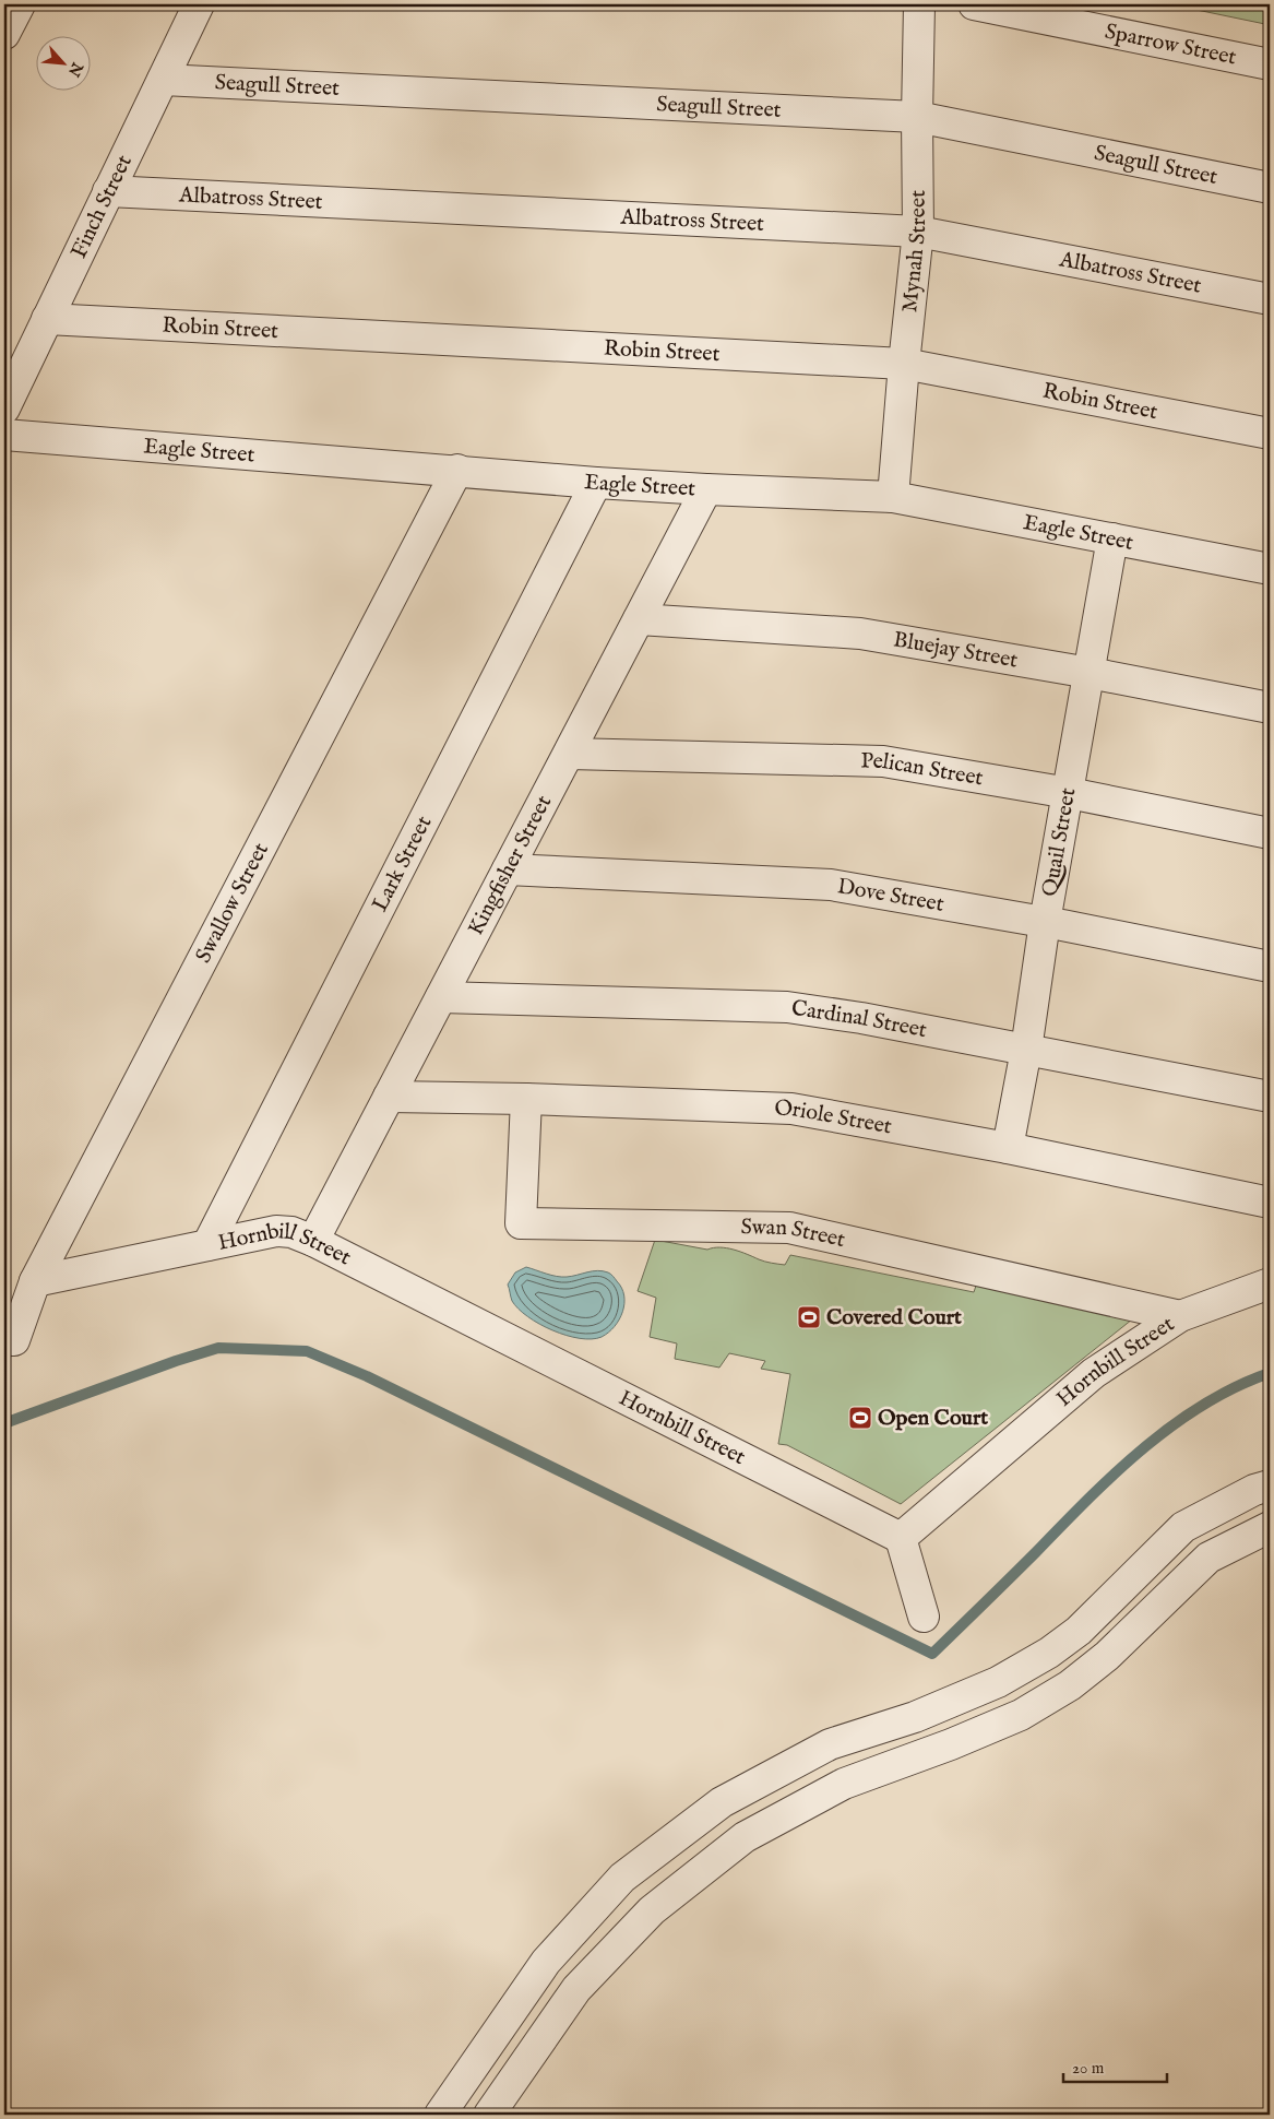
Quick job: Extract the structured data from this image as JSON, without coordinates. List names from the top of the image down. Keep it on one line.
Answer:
{"streets":{"street":["Sparrow Street","Seagull Street","Albatross Street","Finch Street","Mynah Street","Robin Street","Eagle Street","Bluejay Street","Pelican Street","Quail Street","Lark Street","Kingfisher Street","Dove Street","Swallow Street","Cardinal Street","Oriole Street","Swan Street","Hornbill Street"]},"crossings":[["Seagull Street","Finch Street"],["Seagull Street","Mynah Street"],["Albatross Street","Finch Street"],["Albatross Street","Mynah Street"],["Finch Street","Robin Street"],["Mynah Street","Robin Street"],["Mynah Street","Eagle Street"],["Eagle Street","Quail Street"],["Eagle Street","Lark Street"],["Eagle Street","Kingfisher Street"],["Eagle Street","Swallow Street"],["Bluejay Street","Quail Street"],["Bluejay Street","Kingfisher Street"],["Pelican Street","Quail Street"],["Pelican Street","Kingfisher Street"],["Quail Street","Dove Street"],["Quail Street","Cardinal Street"],["Quail Street","Oriole Street"],["Lark Street","Hornbill Street"],["Kingfisher Street","Dove Street"],["Kingfisher Street","Cardinal Street"],["Kingfisher Street","Oriole Street"],["Kingfisher Street","Hornbill Street"],["Swallow Street","Hornbill Street"],["Oriole Street","Swan Street"],["Swan Street","Hornbill Street"]],"places":{"sports":["Covered Court","Open Court"]},"scale_bar":"20 m","north":"bottom right"}
